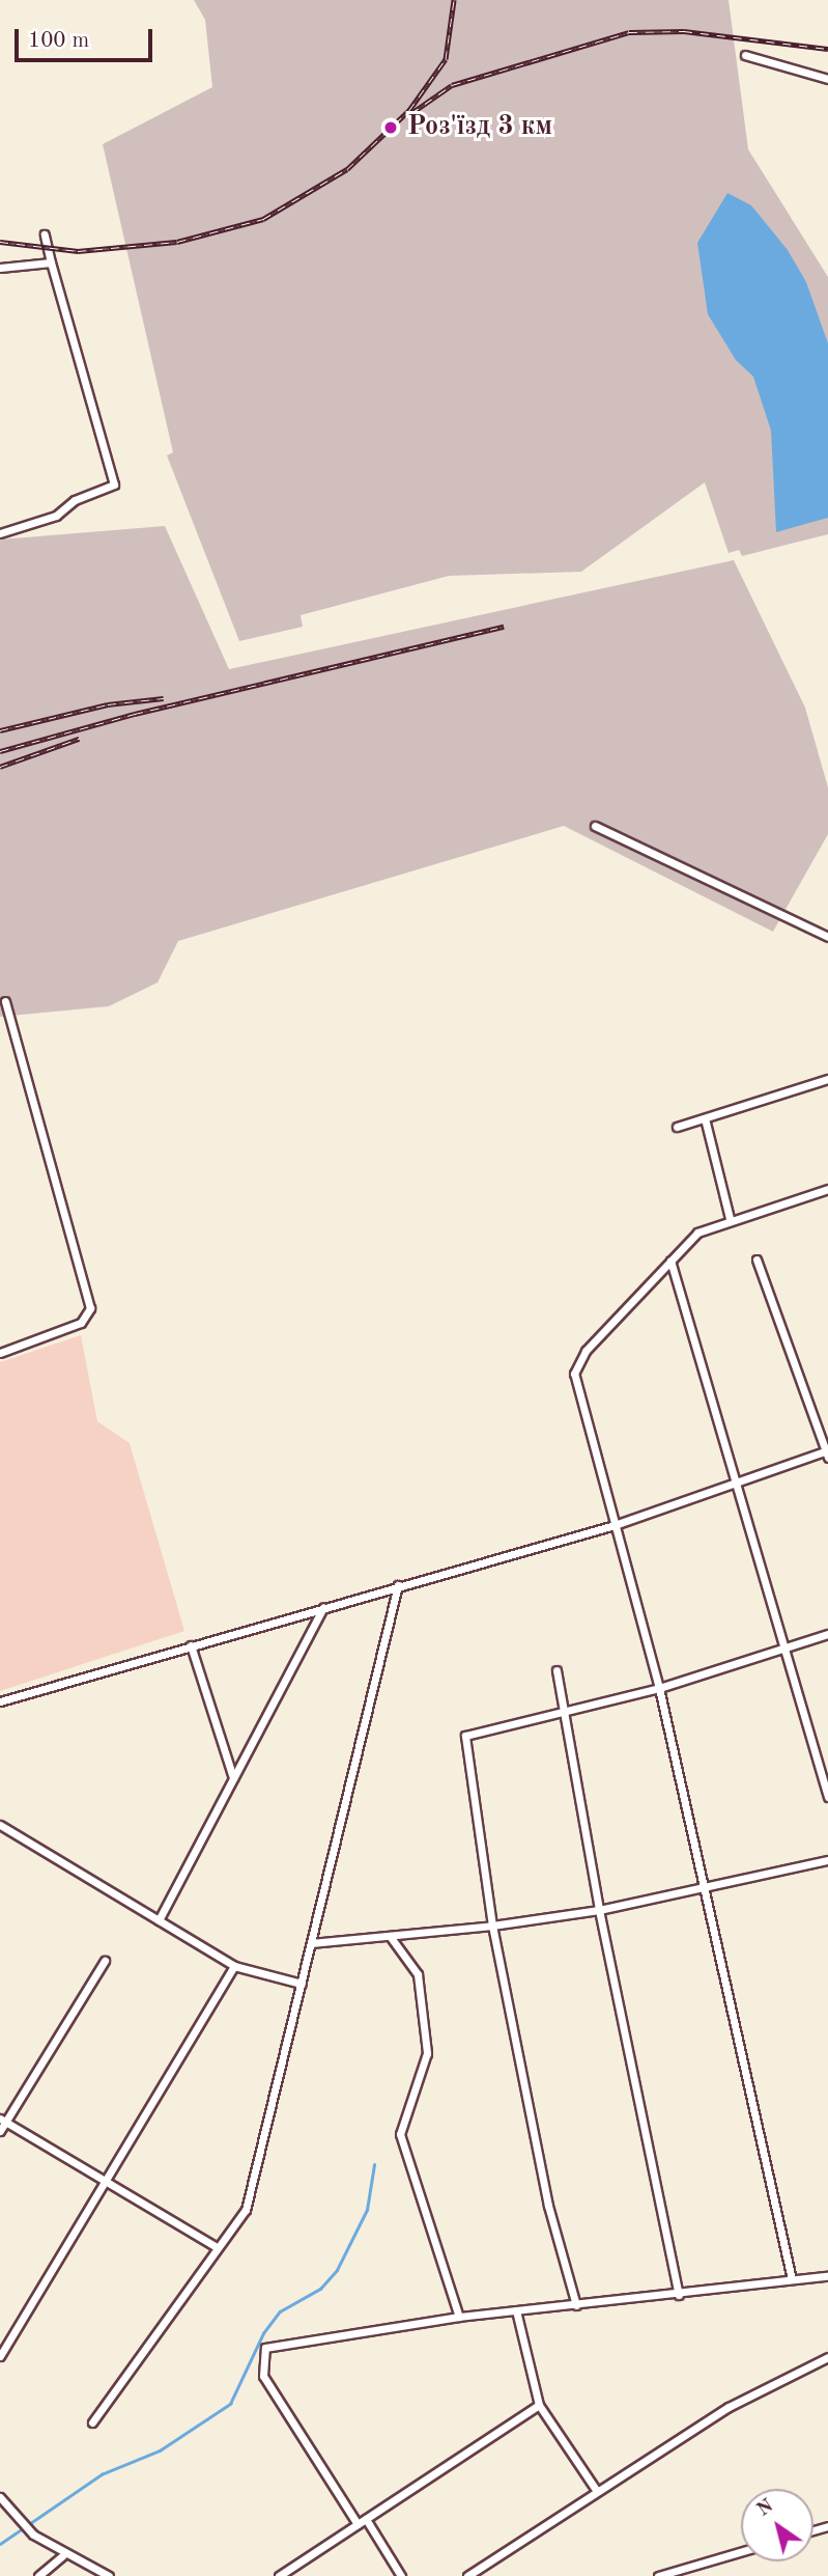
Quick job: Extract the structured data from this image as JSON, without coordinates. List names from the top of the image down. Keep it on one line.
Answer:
{"places":["Роз'їзд 3 км"],"scale_bar":"100 m","north":"top left"}
